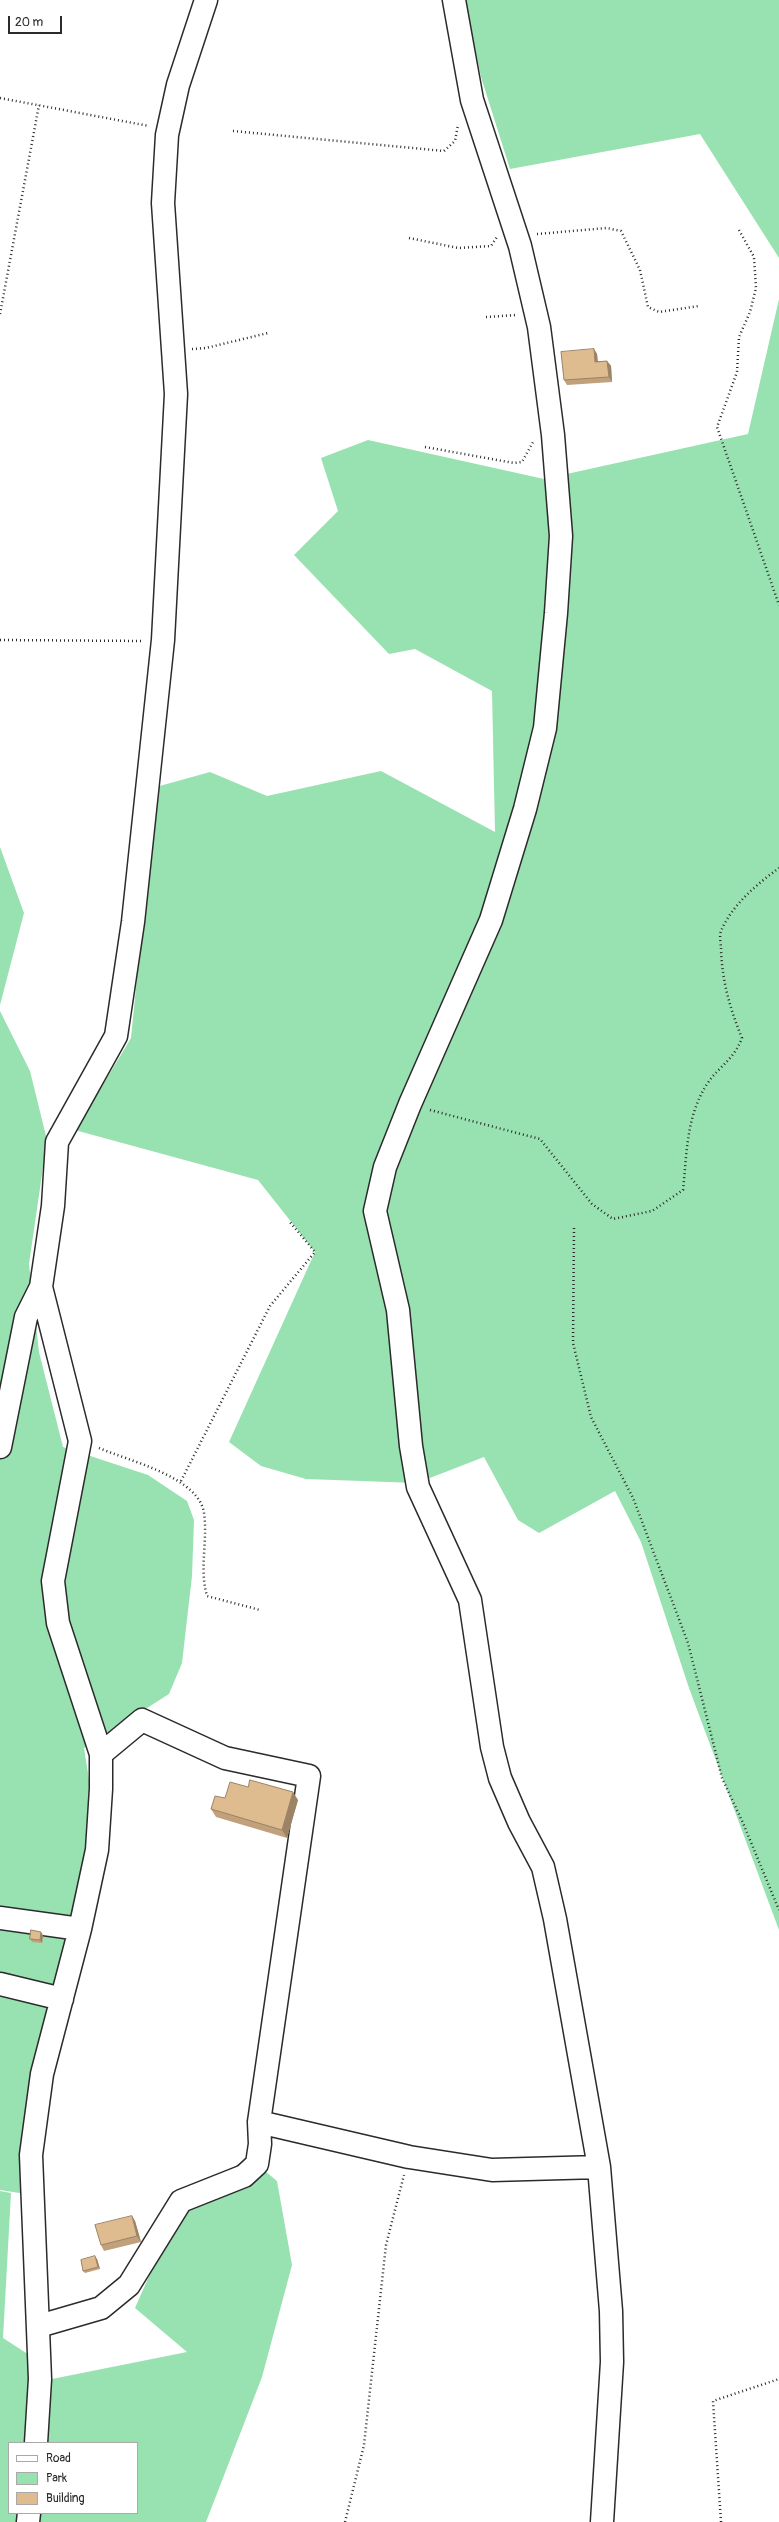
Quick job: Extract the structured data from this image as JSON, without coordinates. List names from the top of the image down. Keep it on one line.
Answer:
{"legend":["Road","Park","Building"],"scale_bar":"20 m"}
